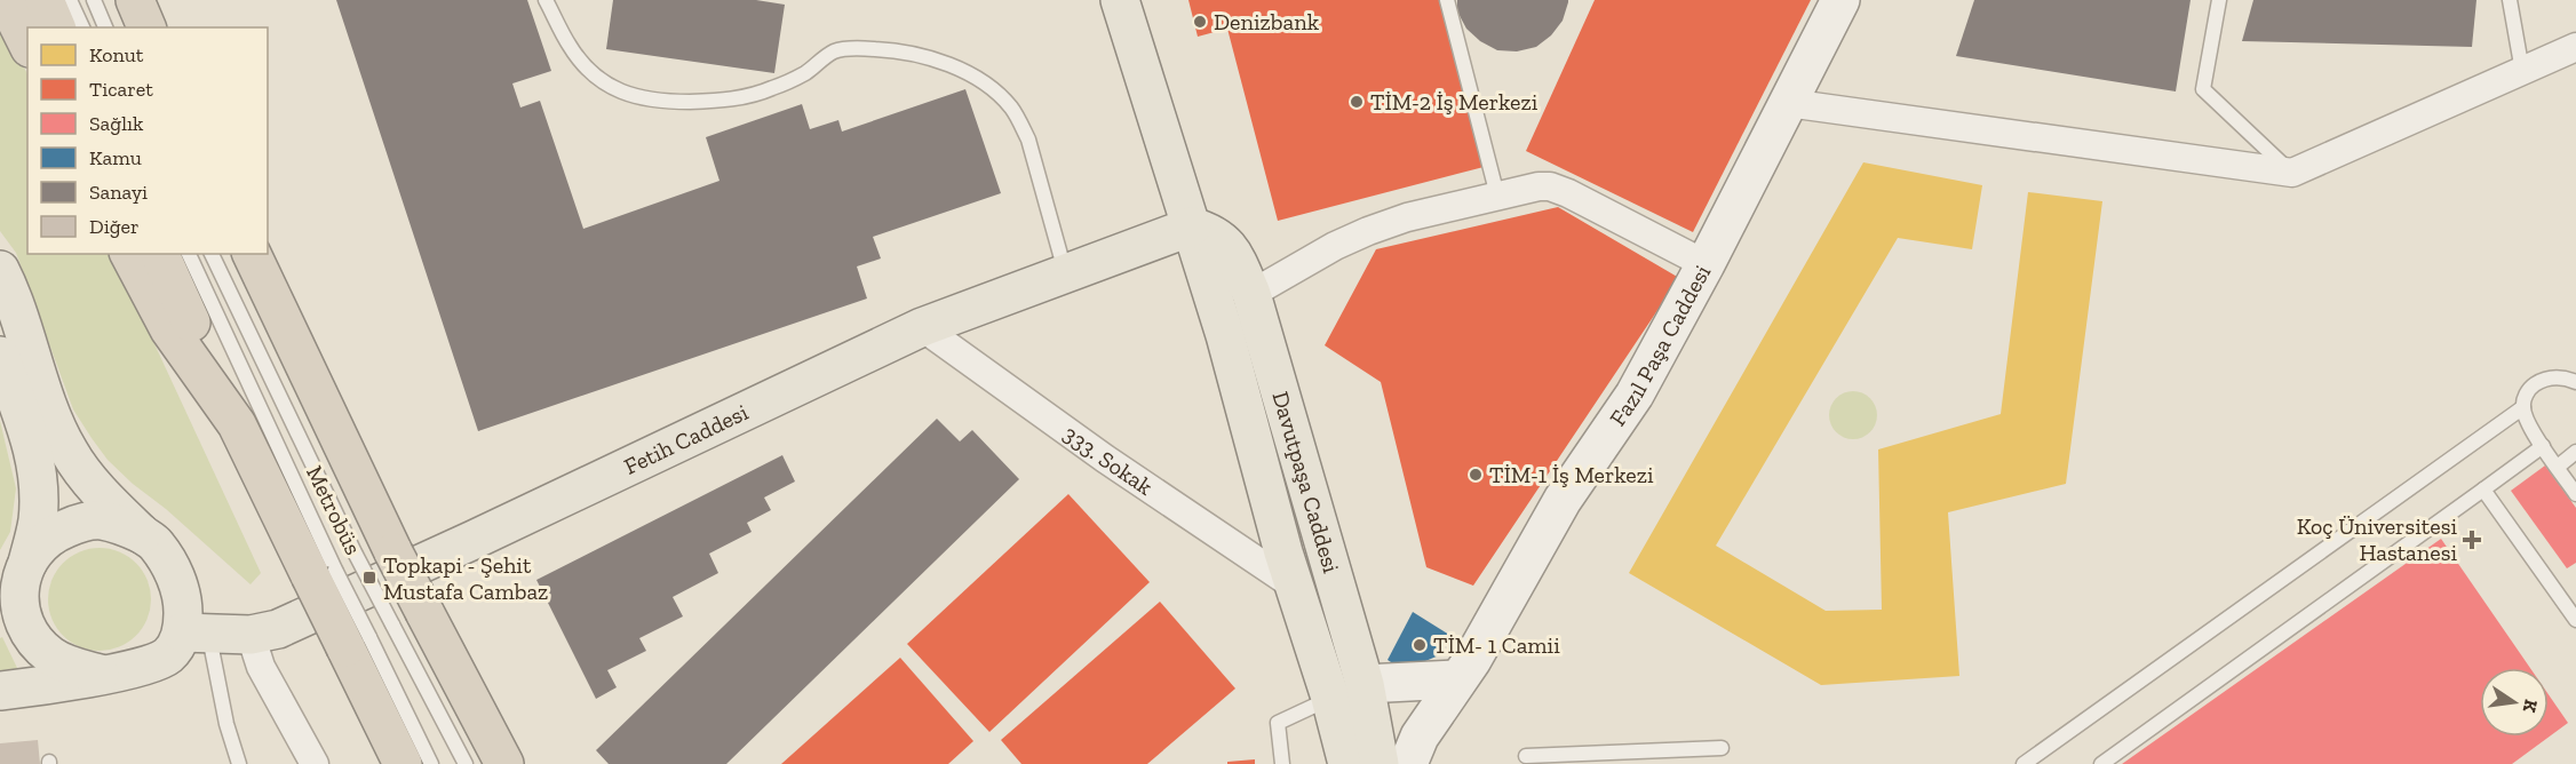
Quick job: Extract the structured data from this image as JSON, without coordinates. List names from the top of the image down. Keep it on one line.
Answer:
{"streets":{"main road":["Fetih Caddesi","Davutpaşa Caddesi"],"street":["Fazıl Paşa Caddesi","333. Sokak"],"lane":["Metrobüs"]},"crossings":[["Fetih Caddesi","333. Sokak"],["Fetih Caddesi","Davutpaşa Caddesi"],["333. Sokak","Davutpaşa Caddesi"]],"places":{"other":["Denizbank","TİM-2 İş Merkezi","TİM-1 İş Merkezi","TİM- 1 Camii"],"health":["Koç Üniversitesi Hastanesi"],"transit":["Topkapi - Şehit Mustafa Cambaz"]},"legend":["Konut","Ticaret","Sağlık","Kamu","Sanayi","Diğer"],"north":"right"}
